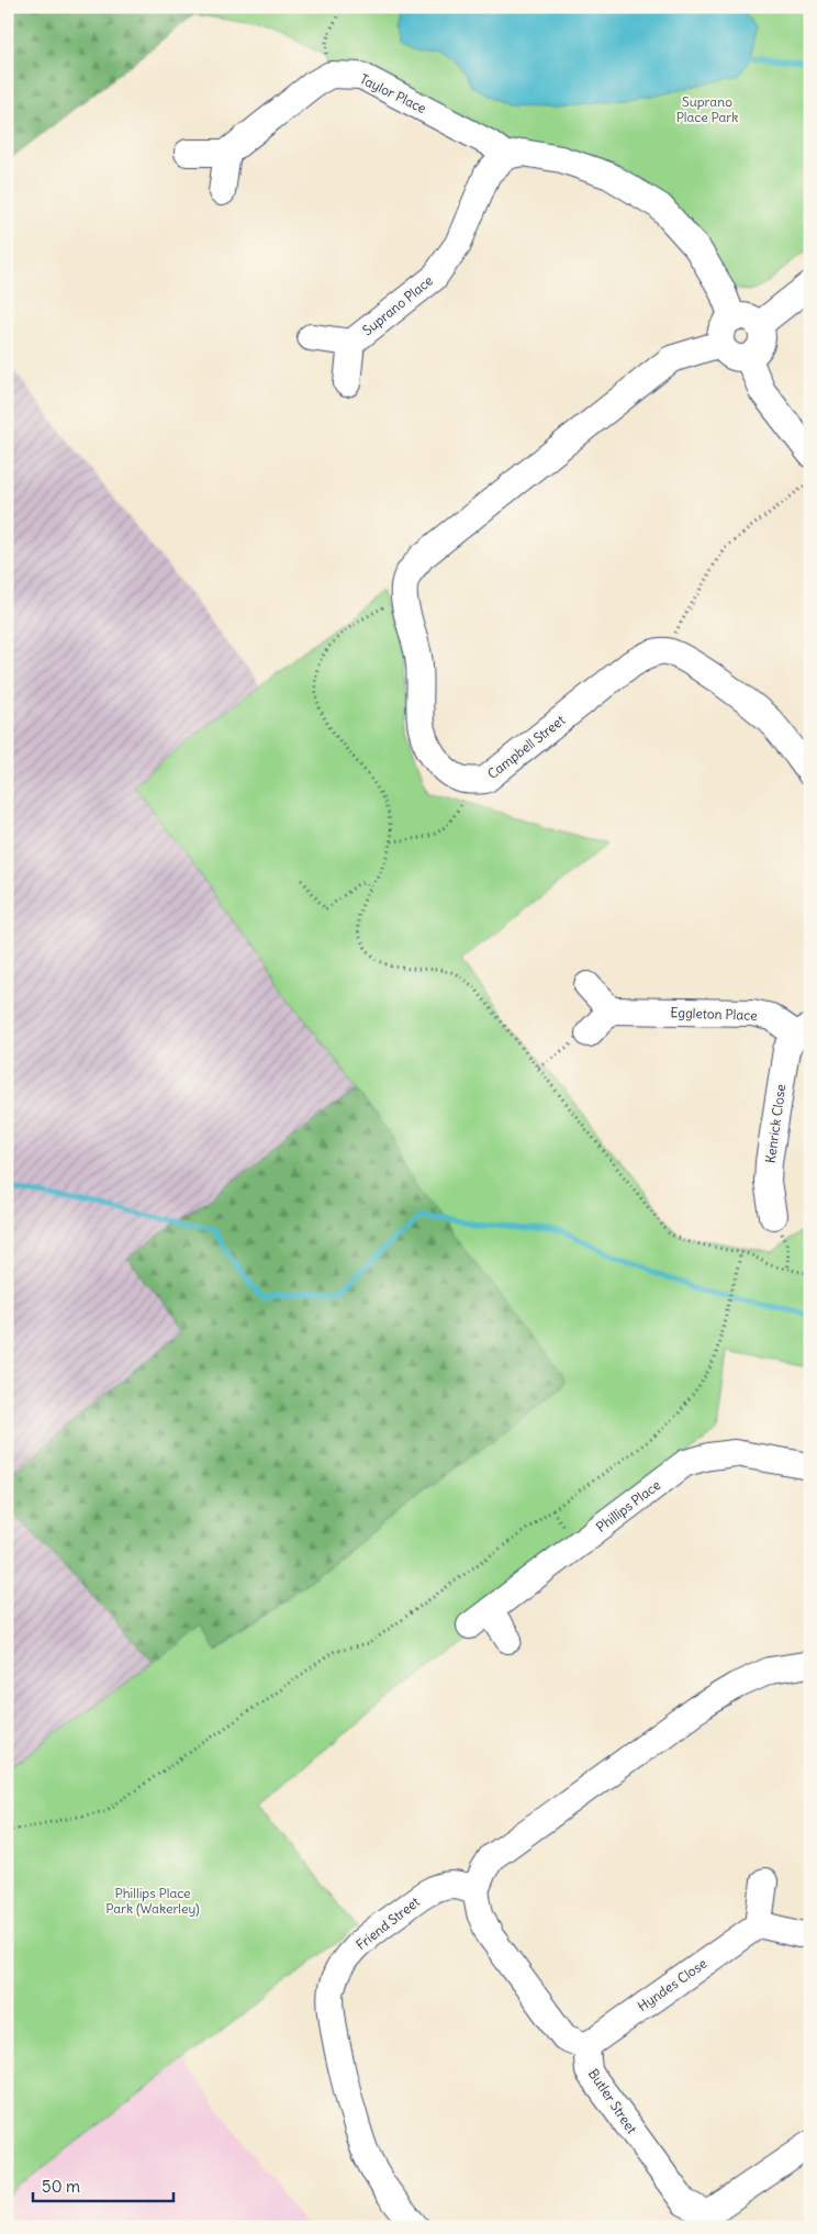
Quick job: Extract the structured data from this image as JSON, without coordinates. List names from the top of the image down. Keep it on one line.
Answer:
{"streets":{"street":["Taylor Place","Suprano Place","Campbell Street","Eggleton Place","Kenrick Close","Phillips Place","Friend Street","Hyndes Close","Butler Street"]},"crossings":[["Taylor Place","Suprano Place"],["Eggleton Place","Kenrick Close"],["Hyndes Close","Butler Street"]],"parks":["Suprano Place Park","Phillips Place Park (Wakerley)"],"scale_bar":"50 m"}
